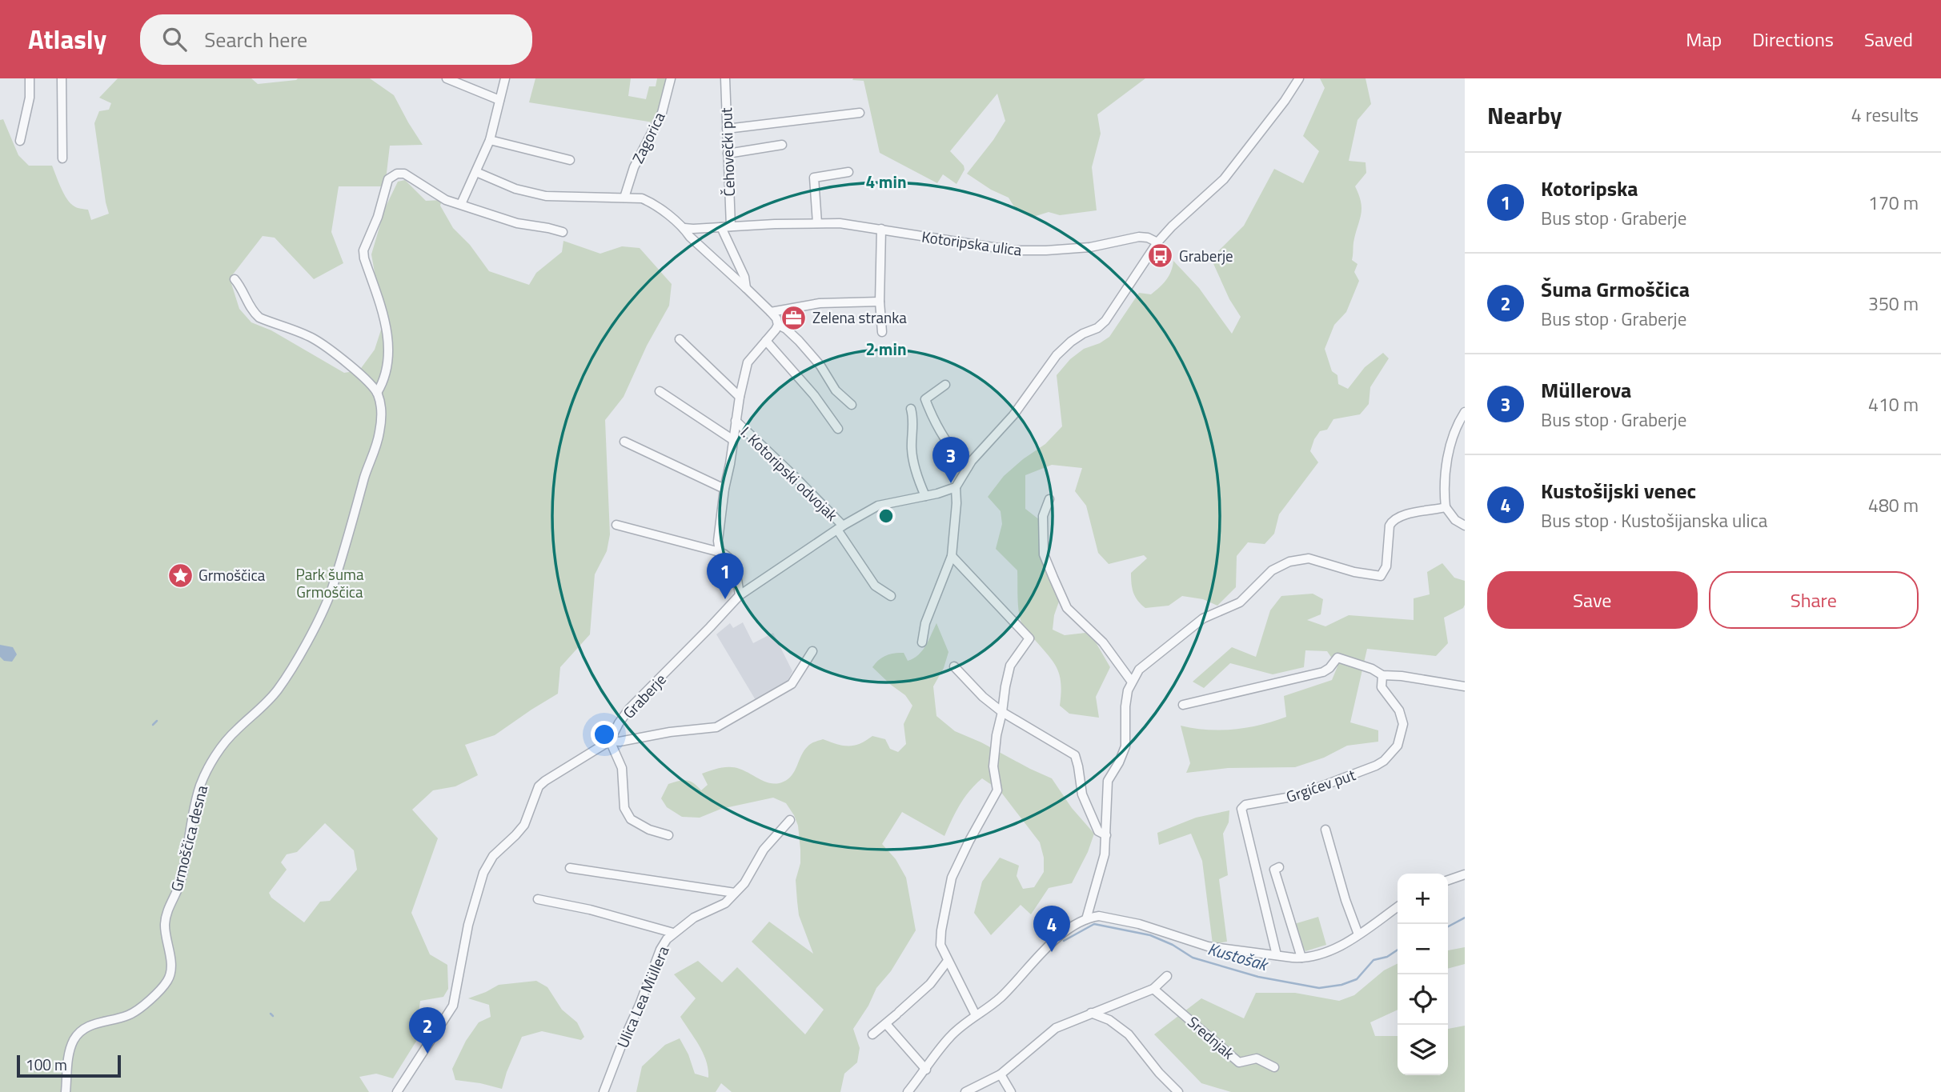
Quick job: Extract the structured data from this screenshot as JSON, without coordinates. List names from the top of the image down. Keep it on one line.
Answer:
{"streets":{"street":["Zagorica","Čehovečki put","Kotoripska ulica","I. Kotoripski odvojak","Graberje","Grgićev put","Grmoščica desna","Ulica Lea Müllera","Srednjak"]},"crossings":[["Čehovečki put","Kotoripska ulica"],["I. Kotoripski odvojak","Graberje"]],"water":["Kustošak"],"parks":["Park šuma Grmoščica"],"places":{"bus stop":["Graberje"],"office":["Zelena stranka"],"place":["Grmoščica"]},"scale_bar":"100 m","page":{"header":"Atlasly","search":"Search here","nav":["Map","Directions","Saved"],"heading":["Nearby","4 results"],"list":[{"mark":"1","name":"Kotoripska","note":"Bus stop · Graberje","value":"170 m"},{"mark":"2","name":"Šuma Grmoščica","note":"Bus stop · Graberje","value":"350 m"},{"mark":"3","name":"Müllerova","note":"Bus stop · Graberje","value":"410 m"},{"mark":"4","name":"Kustošijski venec","note":"Bus stop · Kustošijanska ulica","value":"480 m"}],"pins":["3","1","4","2"],"buttons":["Save","Share"],"map_buttons":["+","−"],"scale":"100 m"},"rings":["4 min","2 min"]}
